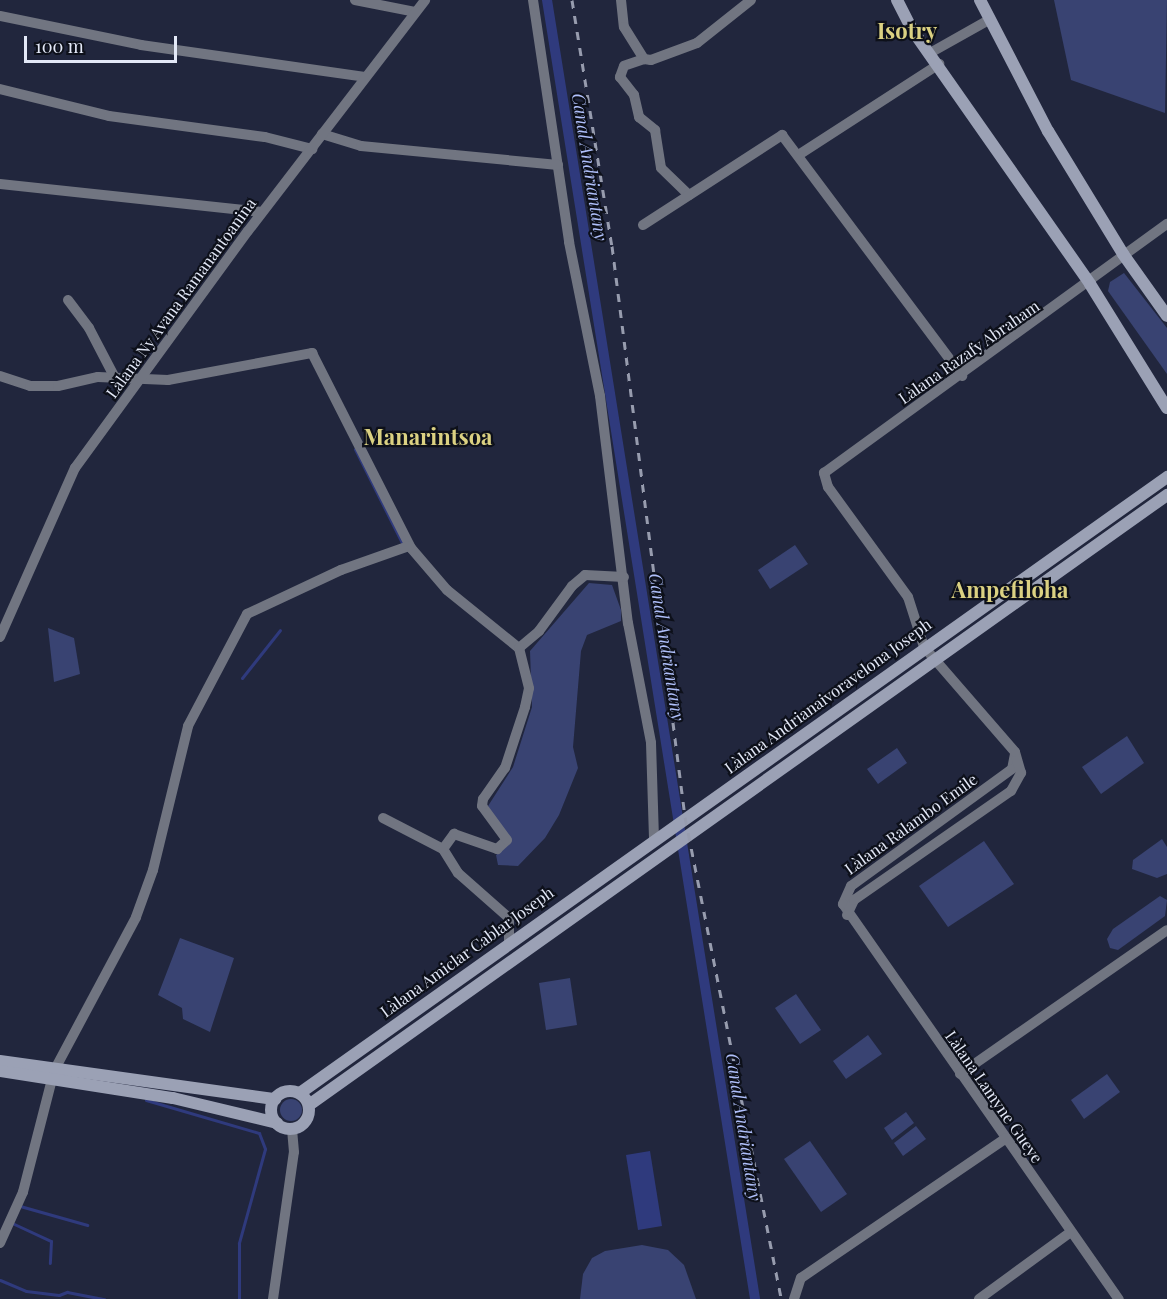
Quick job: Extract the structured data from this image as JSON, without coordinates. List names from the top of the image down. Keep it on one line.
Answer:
{"streets":{"main road":["Làlana Andrianaivoravelona Joseph","Làlana Amiclar Cablar Joseph"],"street":["Làlana Ny Avana Ramanantoanina","Làlana Razafy Abraham","Làlana Ralambo Emile","Làlana Lamyne Gueye"]},"crossings":[["Làlana Razafy Abraham","Làlana Andrianaivoravelona Joseph"],["Làlana Andrianaivoravelona Joseph","Làlana Amiclar Cablar Joseph"],["Làlana Ralambo Emile","Làlana Lamyne Gueye"]],"districts":["Isotry","Manarintsoa","Ampefiloha"],"water":["Canal Andriantany"],"scale_bar":"100 m"}
